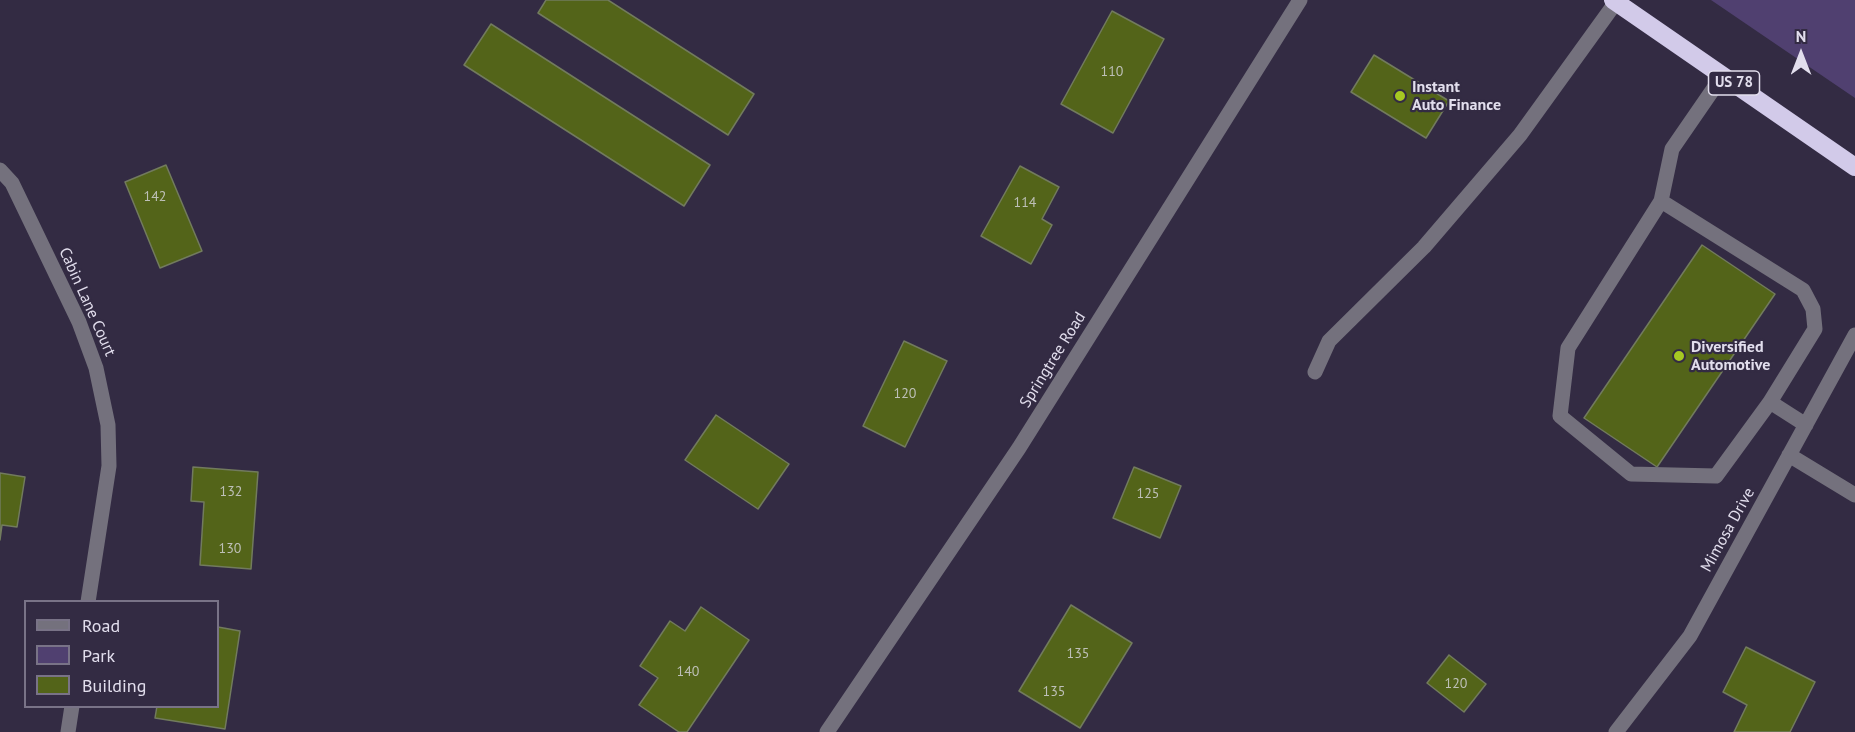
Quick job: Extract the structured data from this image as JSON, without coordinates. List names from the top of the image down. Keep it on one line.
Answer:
{"streets":{"highway":["US 78"],"street":["Cabin Lane Court","Springtree Road","Mimosa Drive"]},"places":["Instant Auto Finance","Diversified Automotive"],"house_numbers":["110","142","114","120","132","125","130","135","140","120","135"],"legend":["Road","Park","Building"],"north":"top"}
